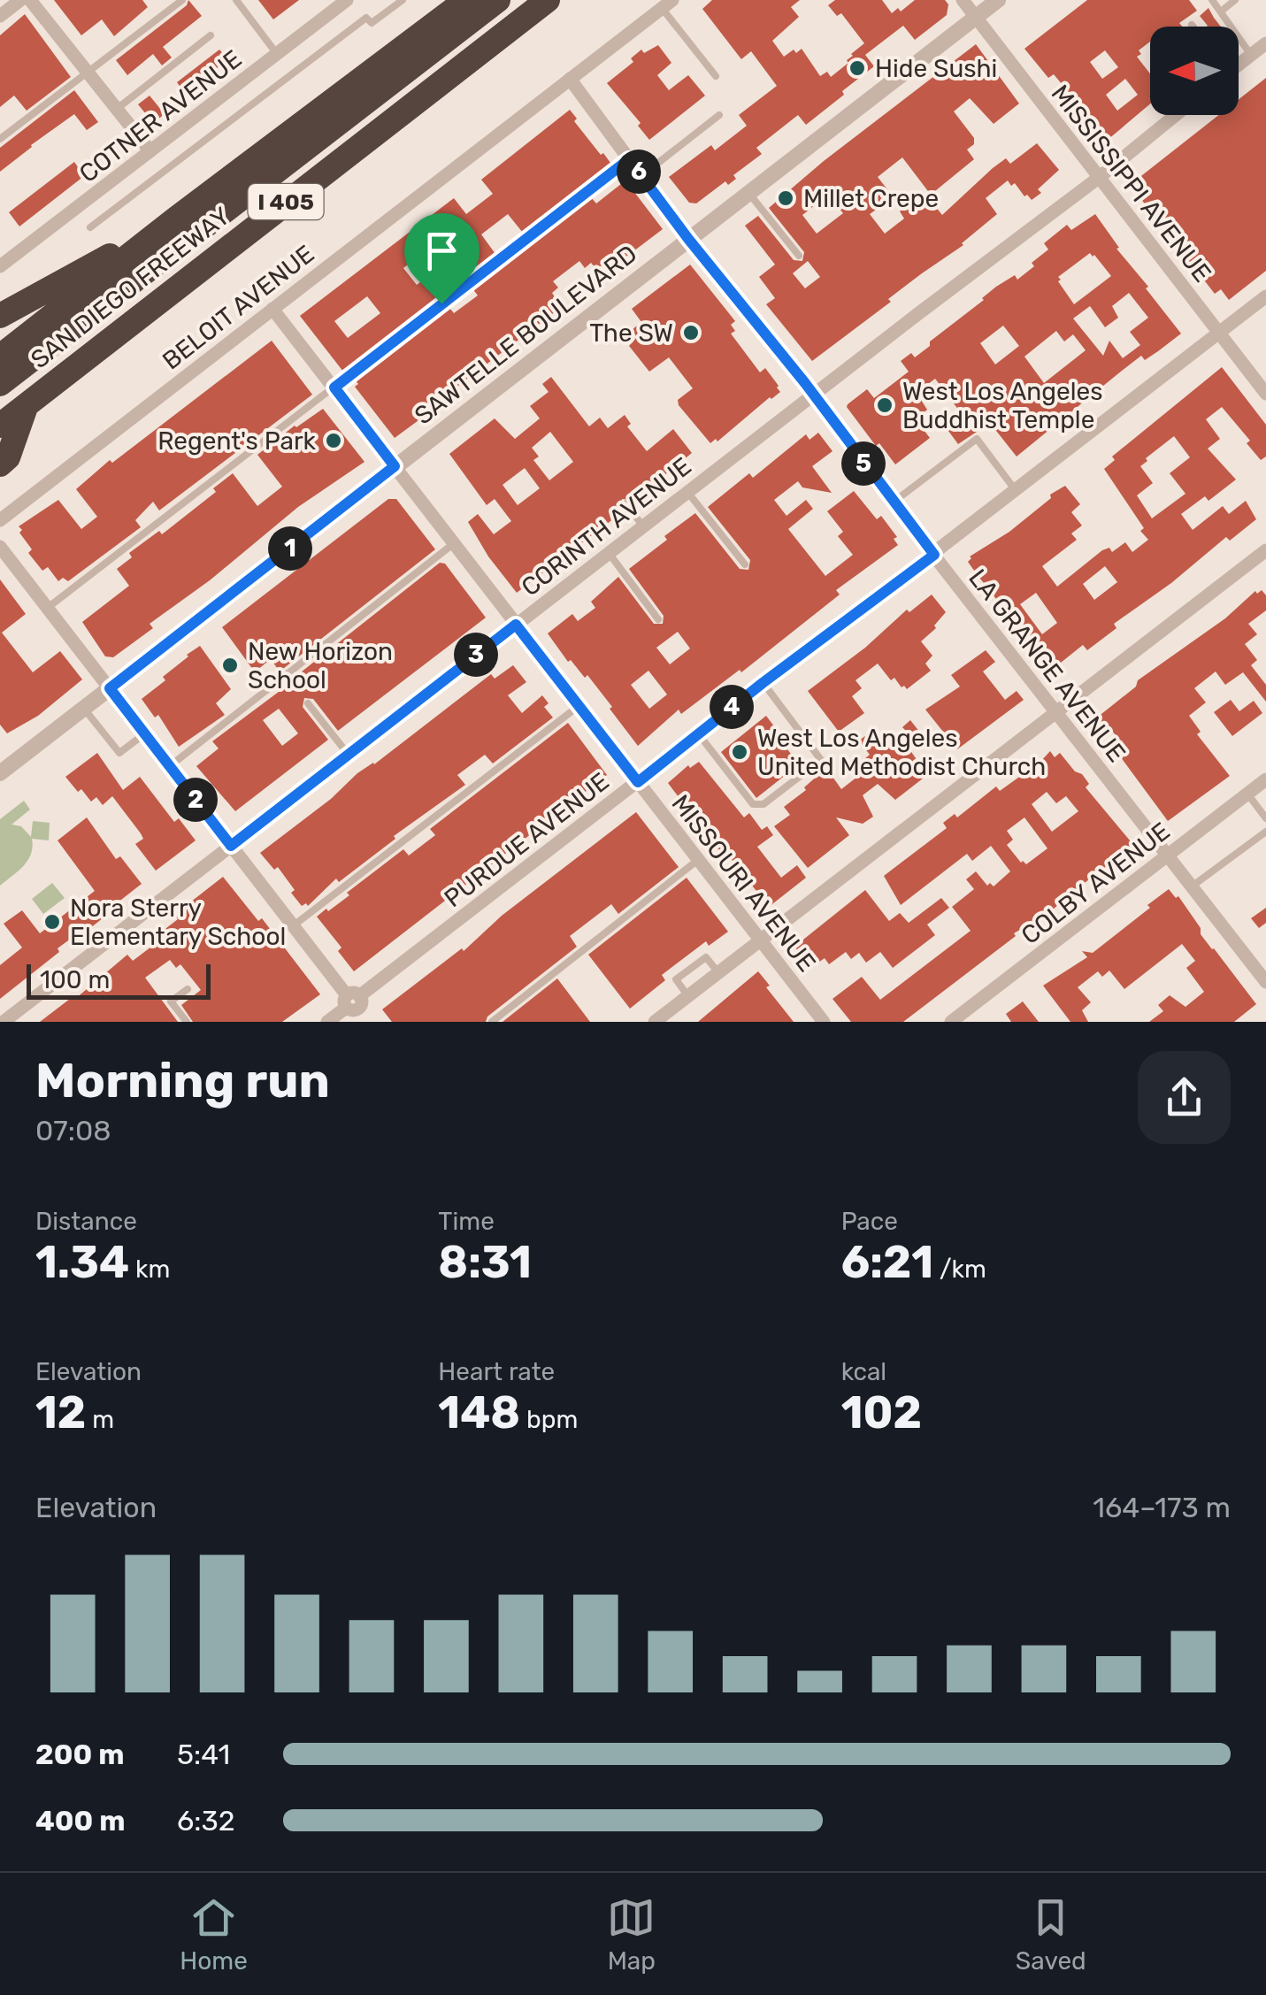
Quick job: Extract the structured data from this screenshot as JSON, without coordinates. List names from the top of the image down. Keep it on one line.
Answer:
{"streets":{"highway":["I 405","SAN DIEGO FREEWAY"],"street":["COTNER AVENUE","MISSISSIPPI AVENUE","BELOIT AVENUE","SAWTELLE BOULEVARD","CORINTH AVENUE","LA GRANGE AVENUE","PURDUE AVENUE","MISSOURI AVENUE","COLBY AVENUE"]},"crossings":[["MISSISSIPPI AVENUE","SAWTELLE BOULEVARD"],["MISSISSIPPI AVENUE","CORINTH AVENUE"],["MISSISSIPPI AVENUE","PURDUE AVENUE"],["BELOIT AVENUE","LA GRANGE AVENUE"],["BELOIT AVENUE","MISSOURI AVENUE"],["SAWTELLE BOULEVARD","LA GRANGE AVENUE"],["SAWTELLE BOULEVARD","MISSOURI AVENUE"],["CORINTH AVENUE","LA GRANGE AVENUE"],["CORINTH AVENUE","MISSOURI AVENUE"],["LA GRANGE AVENUE","PURDUE AVENUE"],["LA GRANGE AVENUE","COLBY AVENUE"],["PURDUE AVENUE","MISSOURI AVENUE"]],"places":["Hide Sushi","Millet Crepe","The SW","West Los Angeles Buddhist Temple","Regent's Park","New Horizon School","West Los Angeles United Methodist Church","Nora Sterry Elementary School"],"scale_bar":"100 m","north":"left","page":{"pins":["6","5","1","3","4","2"],"scale":"100 m","heading":["Morning run","07:08"],"stats":[["Distance","1.34 km"],["Time","8:31"],["Pace","6:21 /km"],["Elevation","12 m"],["Heart rate","148 bpm"],["kcal","102"]],"chart":["Elevation","164–173 m"],"list":[{"name":"200 m","note":"5:41"},{"name":"400 m","note":"6:32"}],"tabs":["Home","Map","Saved"]}}
